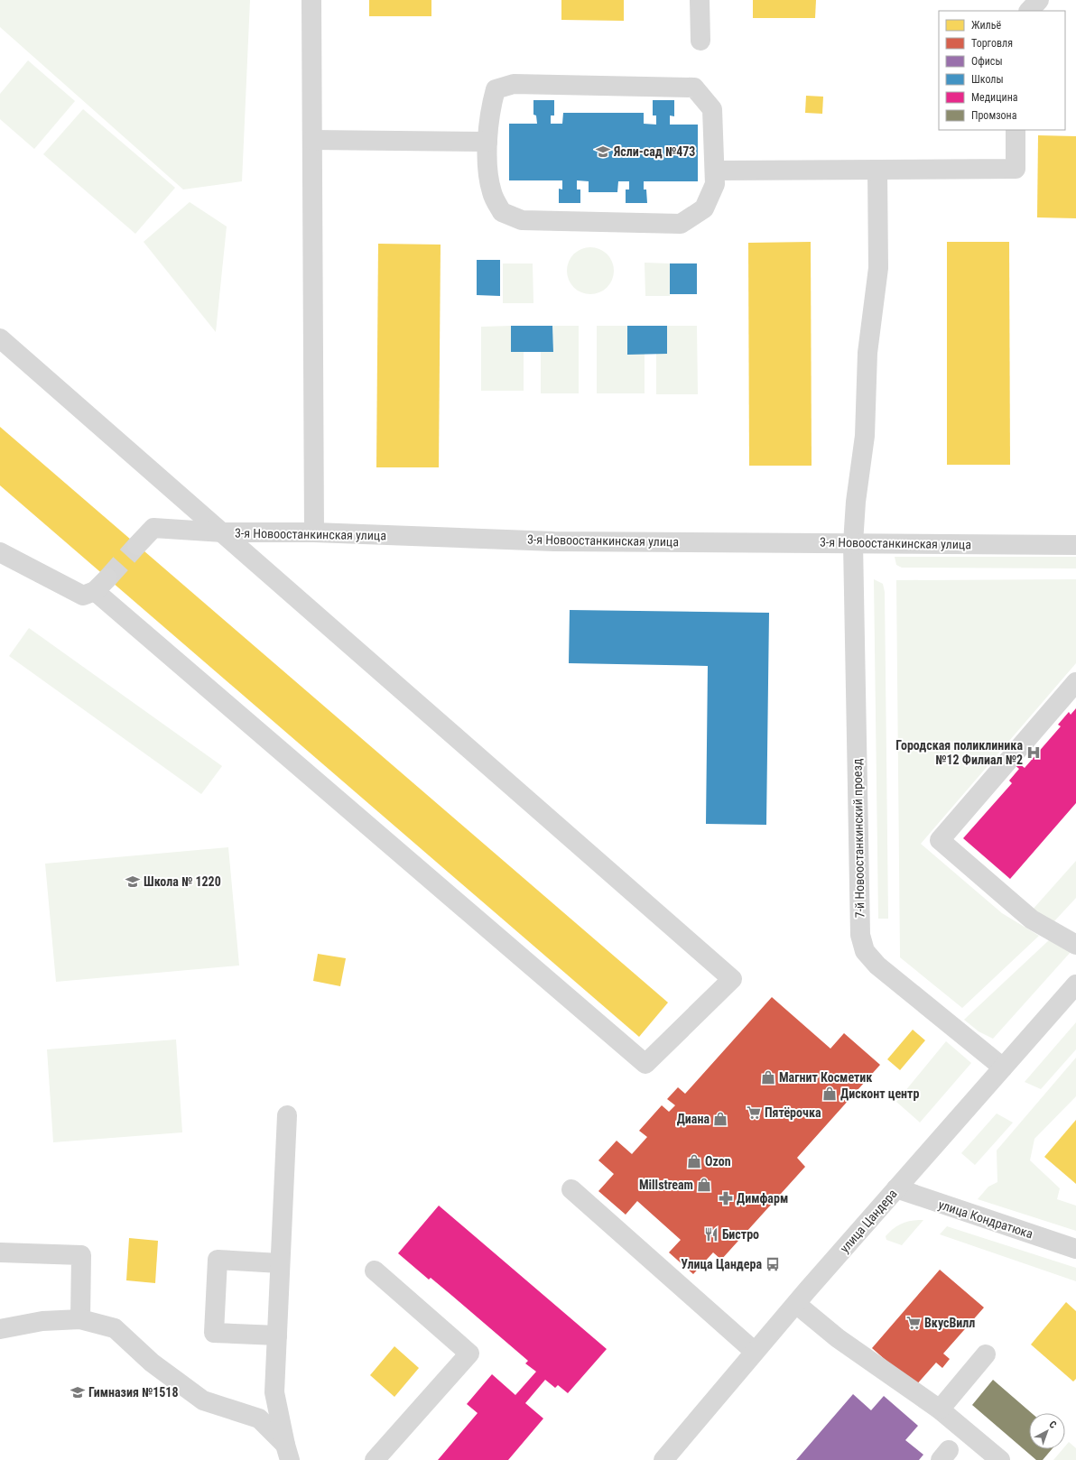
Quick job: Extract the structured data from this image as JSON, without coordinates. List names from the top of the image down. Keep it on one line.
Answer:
{"streets":{"street":["3-я Новоостанкинская улица","7-й Новоостанкинский проезд","улица Кондратюка","улица Цандера"]},"crossings":[["3-я Новоостанкинская улица","7-й Новоостанкинский проезд"],["7-й Новоостанкинский проезд","улица Цандера"],["улица Кондратюка","улица Цандера"]],"places":{"school or university":["Ясли-сад №473","Школа № 1220","Гимназия №1518"],"hospital":["Городская поликлиника №12 Филиал №2"],"shop":["Магнит Косметик","Дисконт центр","Диана","Ozon","Millstream"],"supermarket":["Пятёрочка","ВкусВилл"],"pharmacy":["Димфарм"],"restaurant":["Бистро"],"bus stop":["Улица Цандера"]},"legend":["Жильё","Торговля","Офисы","Школы","Медицина","Промзона"],"north":"top right"}
